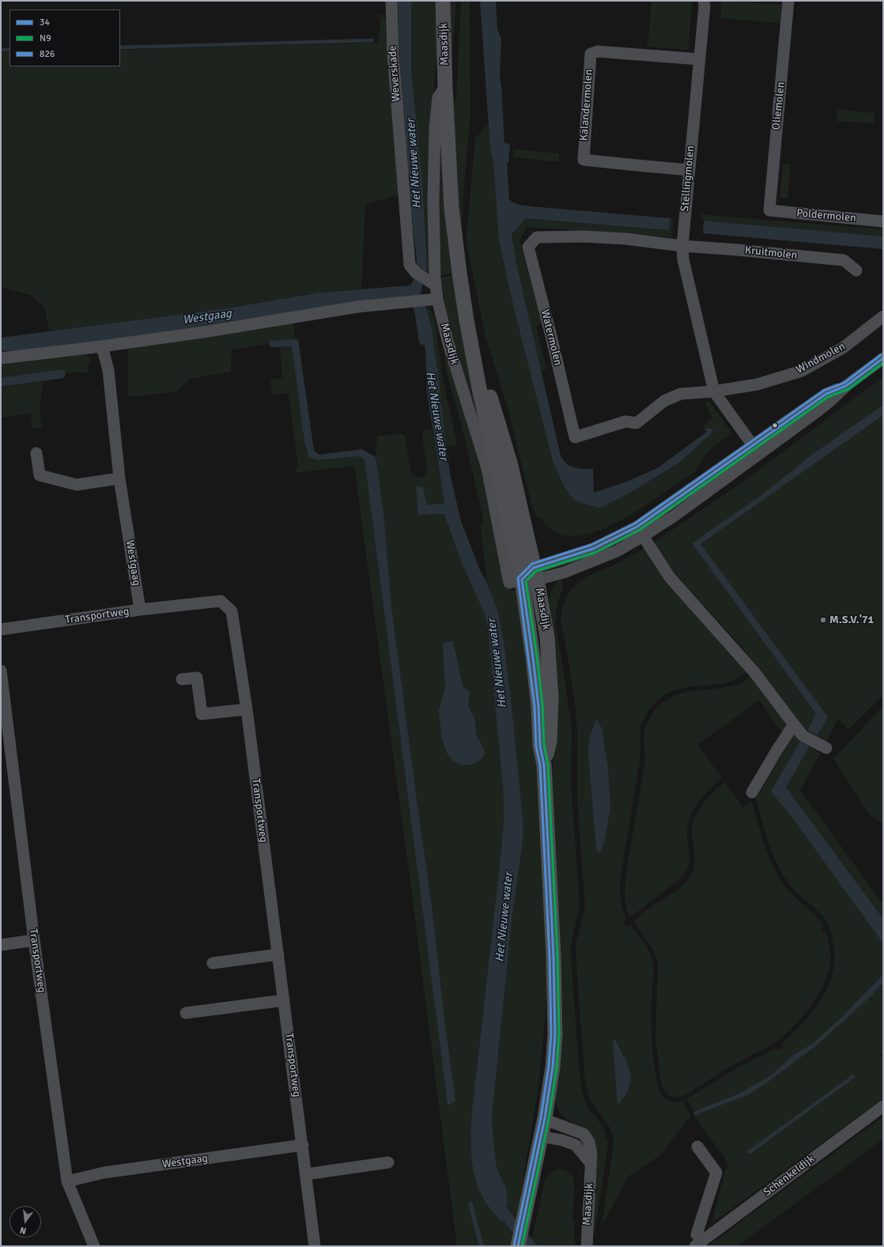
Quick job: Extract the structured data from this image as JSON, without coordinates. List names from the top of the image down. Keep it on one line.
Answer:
{"streets":{"main road":["Maasdijk"],"street":["Weverskade","Kalandermolen","Oliemolen","Stellingmolen","Poldermolen","Kruitmolen","Watermolen","Windmolen","Westgaag","Transportweg","Schenkeldijk"]},"crossings":[["Maasdijk","Weverskade"],["Kalandermolen","Stellingmolen"],["Oliemolen","Poldermolen"],["Stellingmolen","Kruitmolen"],["Stellingmolen","Watermolen"],["Stellingmolen","Windmolen"],["Kruitmolen","Watermolen"],["Watermolen","Windmolen"],["Westgaag","Transportweg"]],"water":["Het Nieuwe water","Westgaag"],"places":["M.S.V.'71"],"lines":["transit line 826","transit line 34","transit line N9"],"legend":["34","N9","826"],"north":"bottom"}
